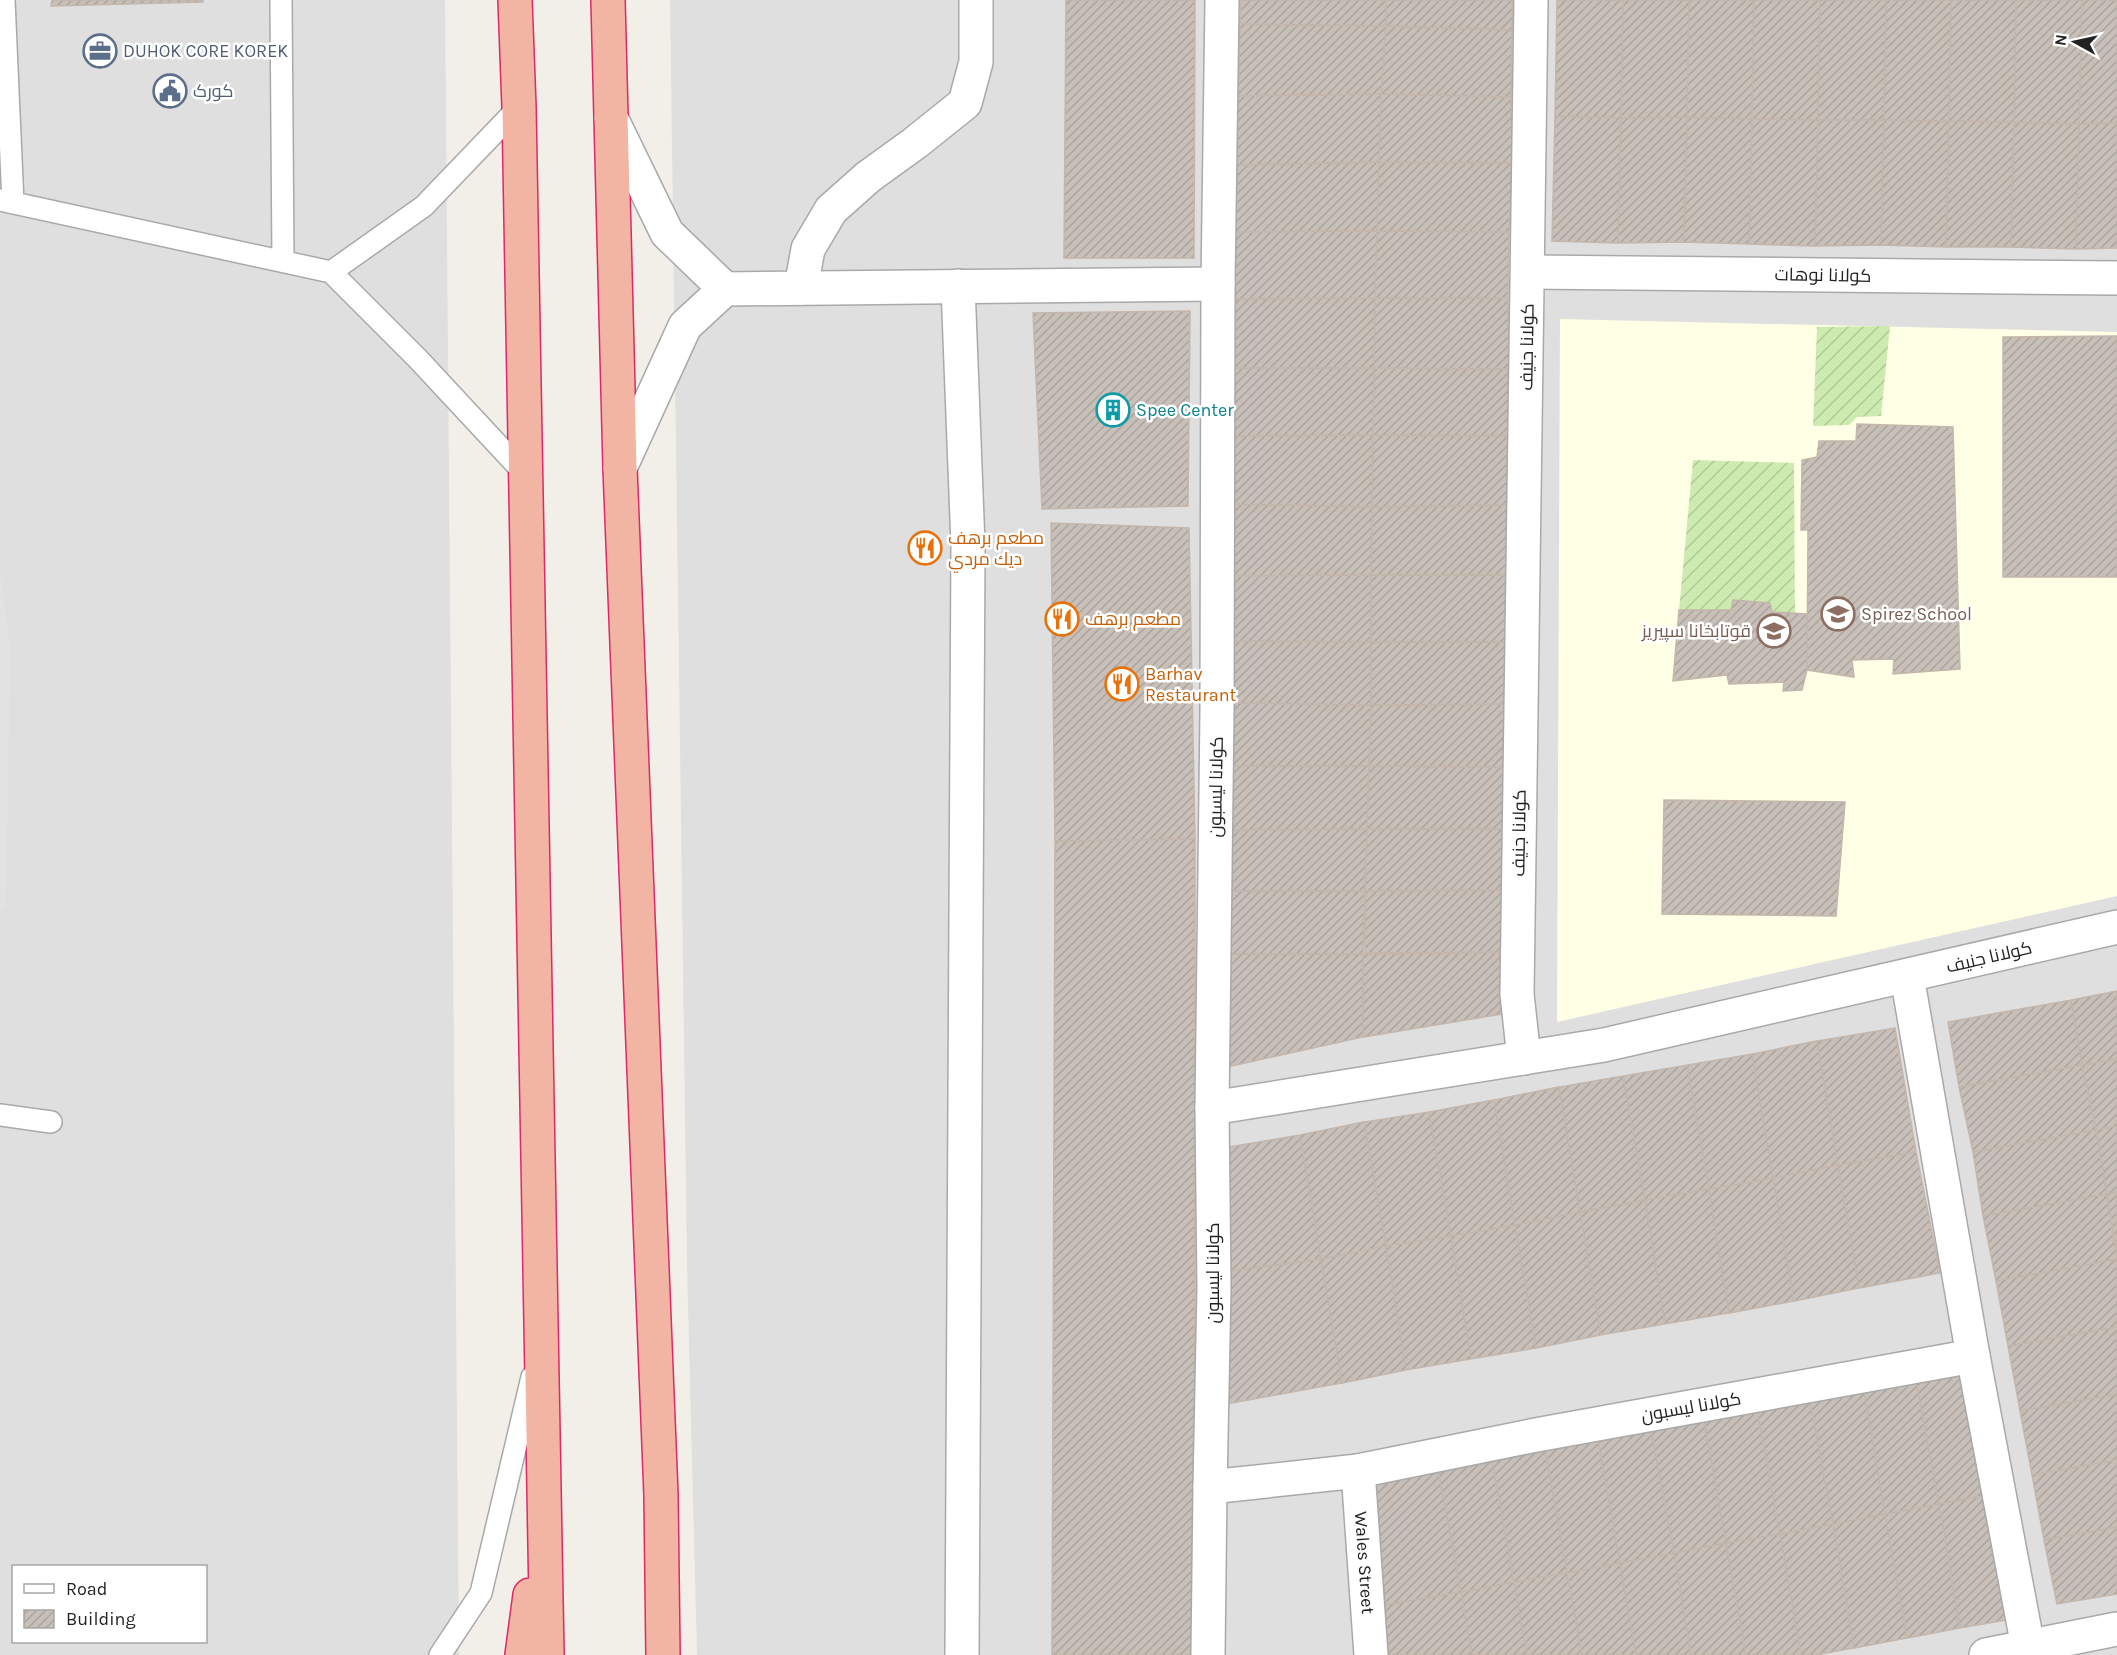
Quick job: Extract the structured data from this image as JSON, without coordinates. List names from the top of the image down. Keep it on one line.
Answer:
{"streets":{"street":["كولانا نوهات","كولانا جنيف","كولانا ليسبون","Wales Street"]},"crossings":[["كولانا نوهات","كولانا جنيف"],["كولانا ليسبون","Wales Street"]],"places":{"office":["DUHOK CORE KOREK"],"public building":["کورک"],"building":["Spee Center"],"restaurant":["مطعم برهف ديك مردي","مطعم برهف","Barhav Restaurant"],"school or university":["Spirez School","قوتابخانا سپيريز"]},"legend":["Road","Building"],"north":"left"}
